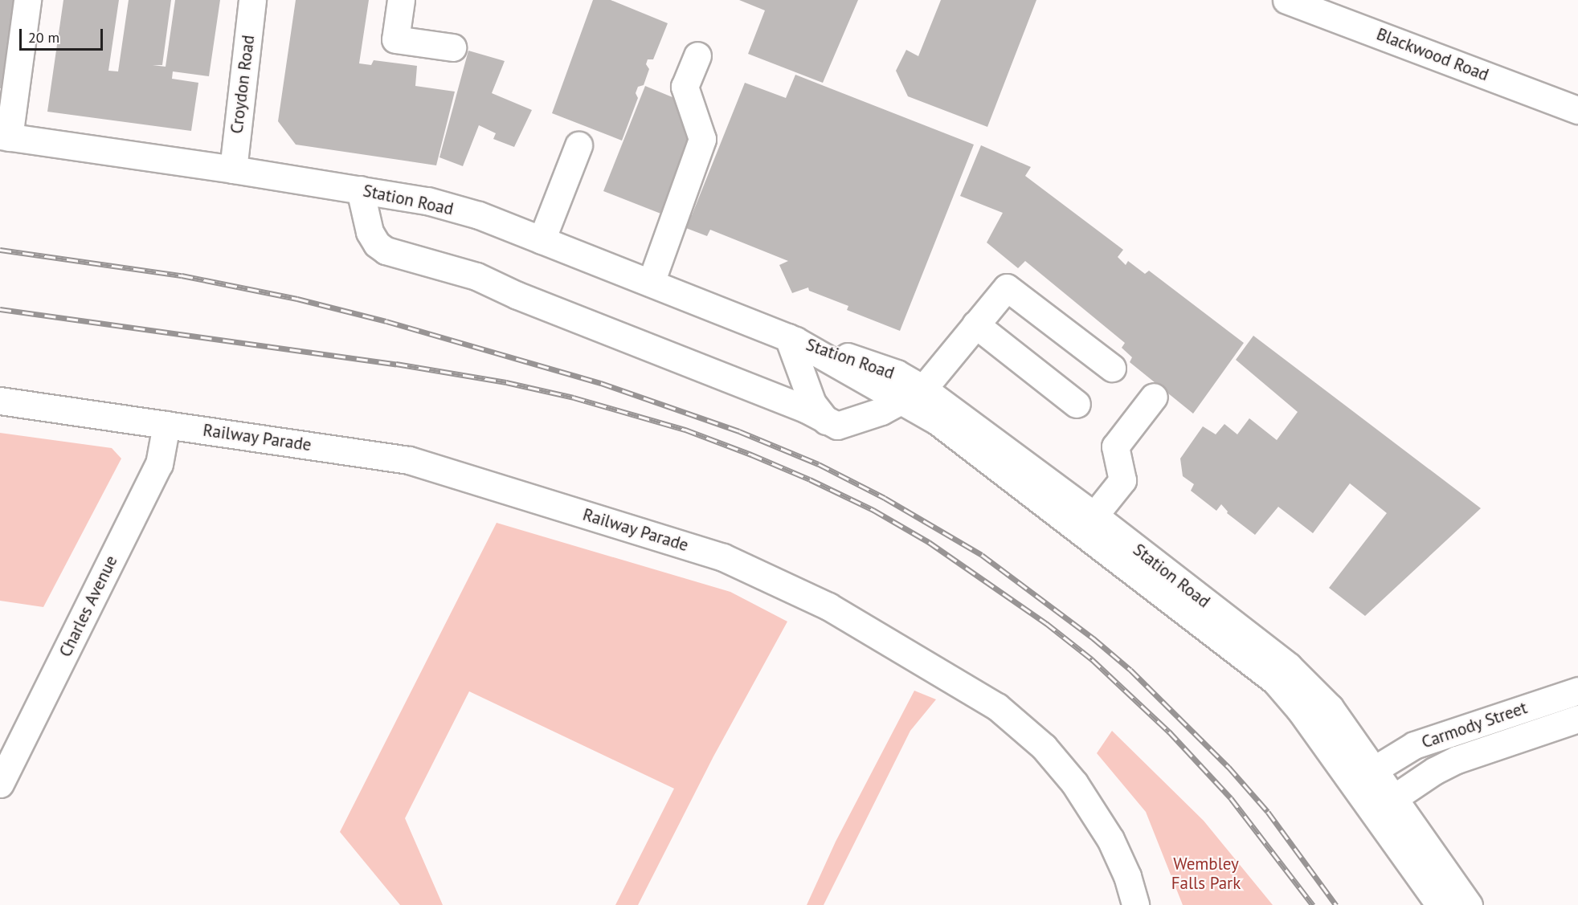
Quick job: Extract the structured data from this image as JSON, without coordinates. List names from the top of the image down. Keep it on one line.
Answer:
{"streets":{"street":["Blackwood Road","Croydon Road","Station Road","Railway Parade","Charles Avenue","Carmody Street"]},"crossings":[["Croydon Road","Station Road"],["Station Road","Carmody Street"],["Railway Parade","Charles Avenue"]],"parks":["Wembley Falls Park"],"scale_bar":"20 m"}
